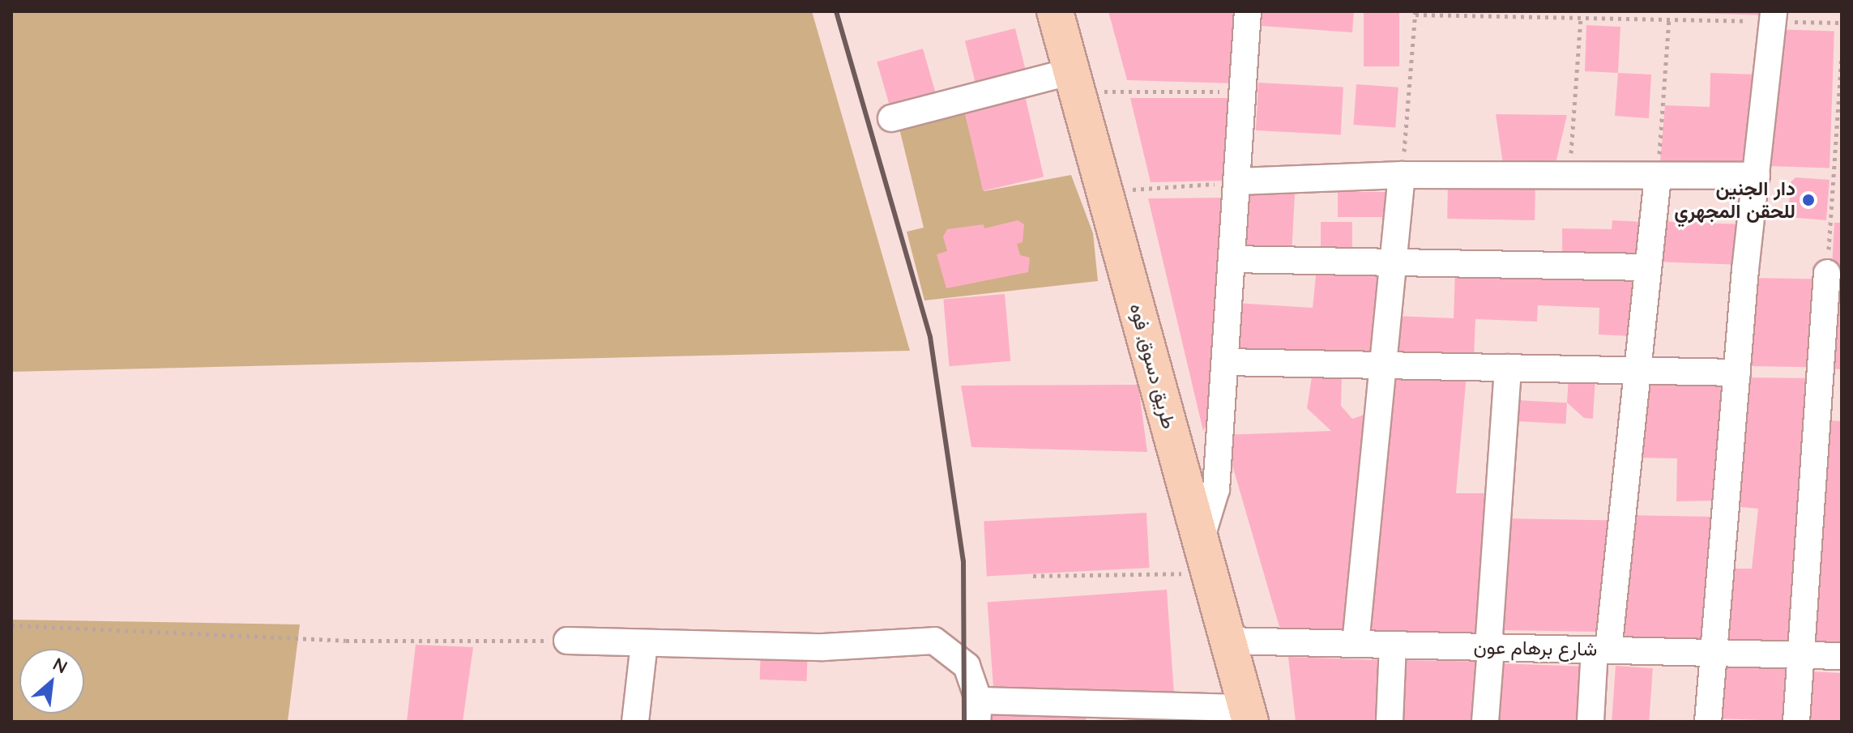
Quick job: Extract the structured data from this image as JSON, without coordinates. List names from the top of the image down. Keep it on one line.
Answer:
{"streets":{"main road":["طريق دسوق, فوه"],"street":["شارع برهام عون"]},"crossings":[["طريق دسوق, فوه","شارع برهام عون"]],"places":["دار الجنين للحقن المجهري"],"north":"top right"}
